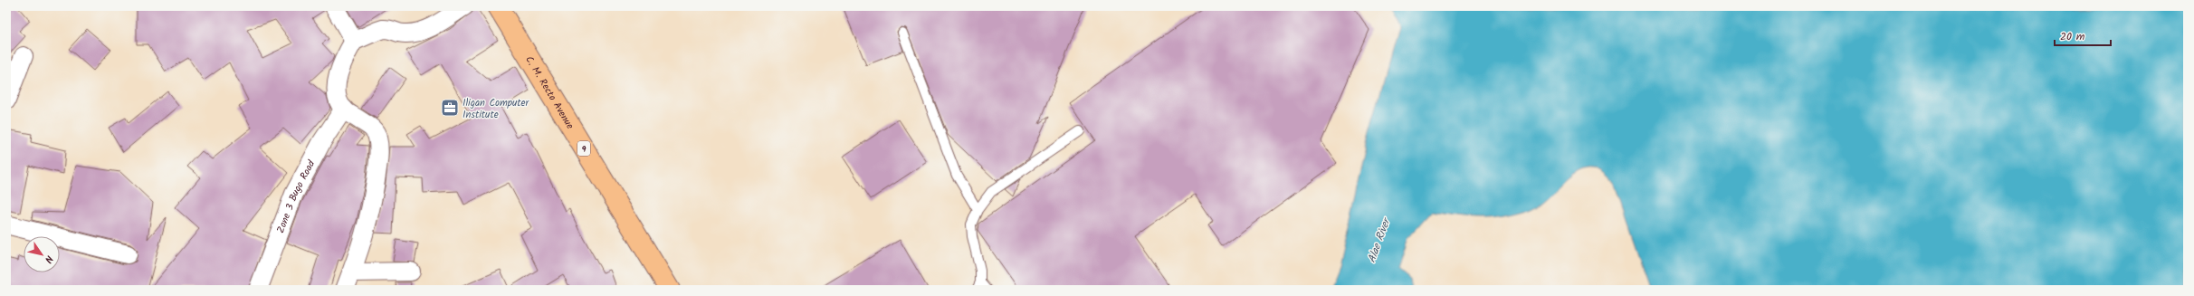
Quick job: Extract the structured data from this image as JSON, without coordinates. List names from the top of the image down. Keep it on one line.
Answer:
{"streets":{"highway":["C. M. Recto Avenue","9"],"street":["Zone 3 Bugo Road"]},"water":["Alae River"],"places":{"office":["Iligan Computer Institute"]},"scale_bar":"20 m","north":"bottom right"}
